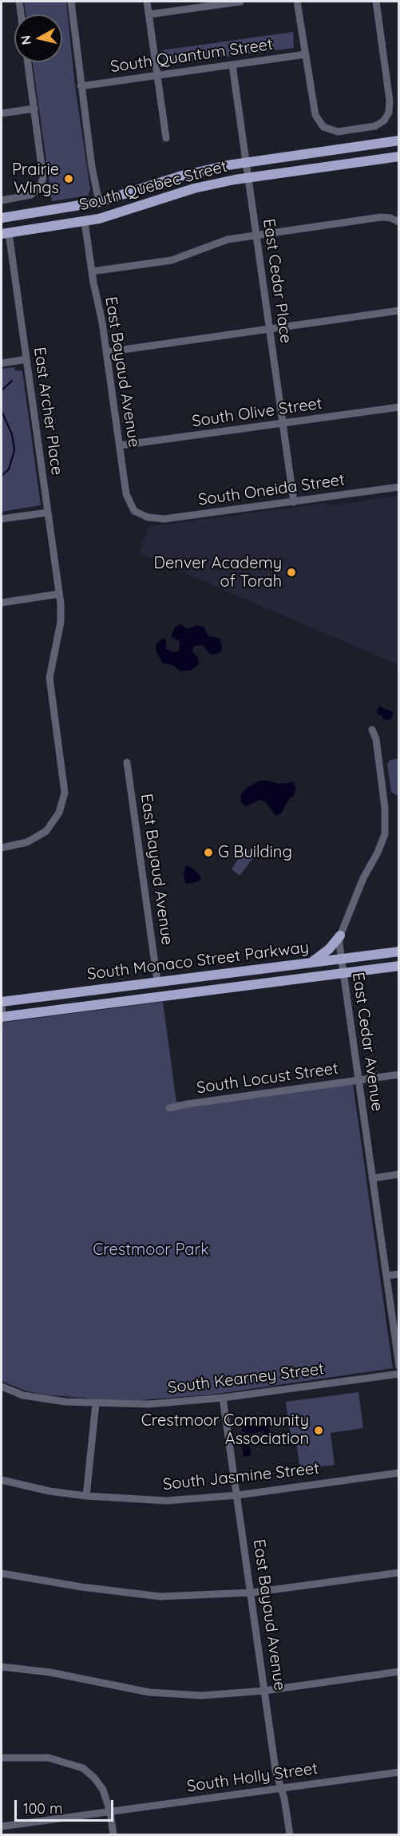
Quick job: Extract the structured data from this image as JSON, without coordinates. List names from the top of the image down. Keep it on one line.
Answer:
{"streets":{"main road":["South Quebec Street","South Monaco Street Parkway"],"street":["South Quantum Street","East Cedar Place","East Bayaud Avenue","East Archer Place","South Olive Street","South Oneida Street","East Cedar Avenue","South Locust Street","South Kearney Street","South Jasmine Street","South Holly Street"]},"crossings":[["South Quantum Street","East Cedar Place"],["South Quebec Street","East Cedar Place"],["South Quebec Street","East Bayaud Avenue"],["South Quebec Street","East Archer Place"],["East Cedar Place","South Olive Street"],["East Cedar Place","South Oneida Street"],["East Bayaud Avenue","South Olive Street"],["East Bayaud Avenue","South Oneida Street"],["East Bayaud Avenue","South Monaco Street Parkway"],["East Bayaud Avenue","South Kearney Street"],["East Bayaud Avenue","South Jasmine Street"],["East Bayaud Avenue","South Holly Street"],["South Monaco Street Parkway","East Cedar Avenue"],["East Cedar Avenue","South Locust Street"]],"parks":["Crestmoor Park"],"places":["Prairie Wings","Denver Academy of Torah","G Building","Crestmoor Community Association"],"scale_bar":"100 m","north":"left"}
